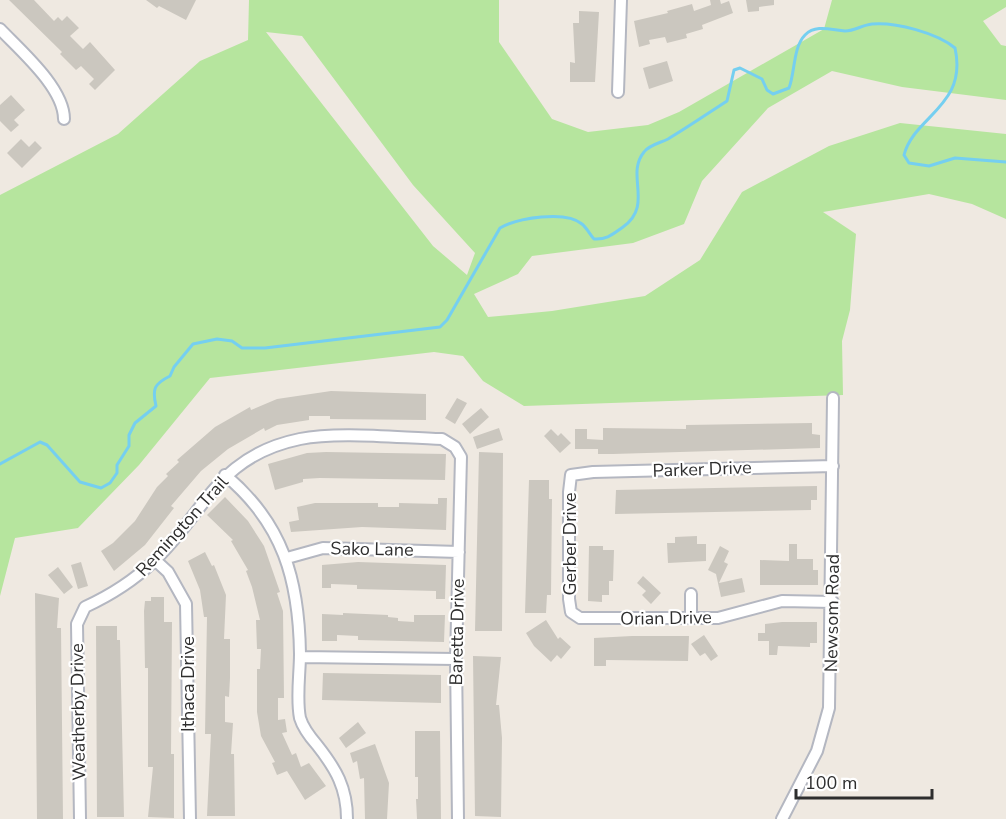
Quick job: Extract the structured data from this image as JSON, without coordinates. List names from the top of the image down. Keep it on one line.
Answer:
{"streets":{"street":["Parker Drive","Remington Trail","Gerber Drive","Sako Lane","Newsom Road","Orian Drive","Baretta Drive","Ithaca Drive","Weatherby Drive"]},"crossings":[["Parker Drive","Gerber Drive"],["Parker Drive","Newsom Road"],["Remington Trail","Baretta Drive"],["Remington Trail","Ithaca Drive"],["Remington Trail","Weatherby Drive"],["Gerber Drive","Orian Drive"],["Sako Lane","Baretta Drive"],["Newsom Road","Orian Drive"]],"scale_bar":"100 m"}
